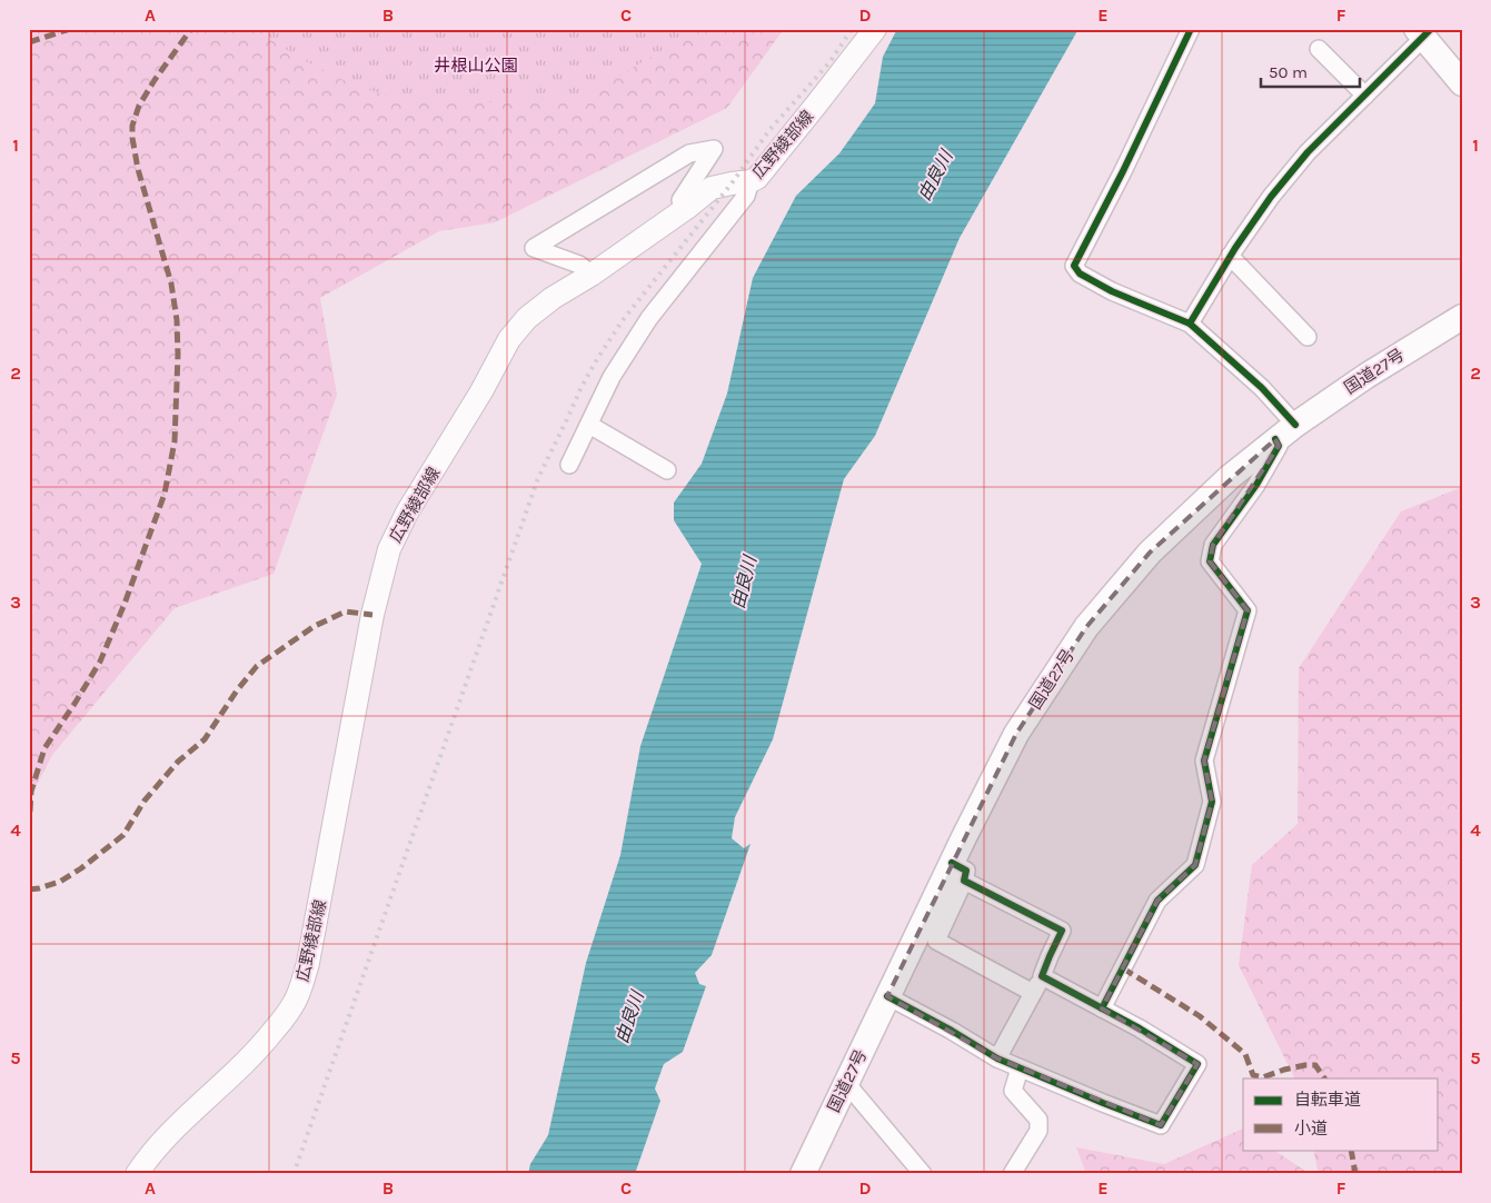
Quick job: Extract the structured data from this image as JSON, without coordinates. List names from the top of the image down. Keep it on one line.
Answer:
{"streets":{"highway":["国道27号"],"main road":["広野綾部線"]},"water":["由良川"],"parks":["井根山公園"],"legend":["自転車道","小道"],"scale_bar":"50 m","grid":{"columns":["A","B","C","D","E","F"],"rows":["1","2","3","4","5"]}}
